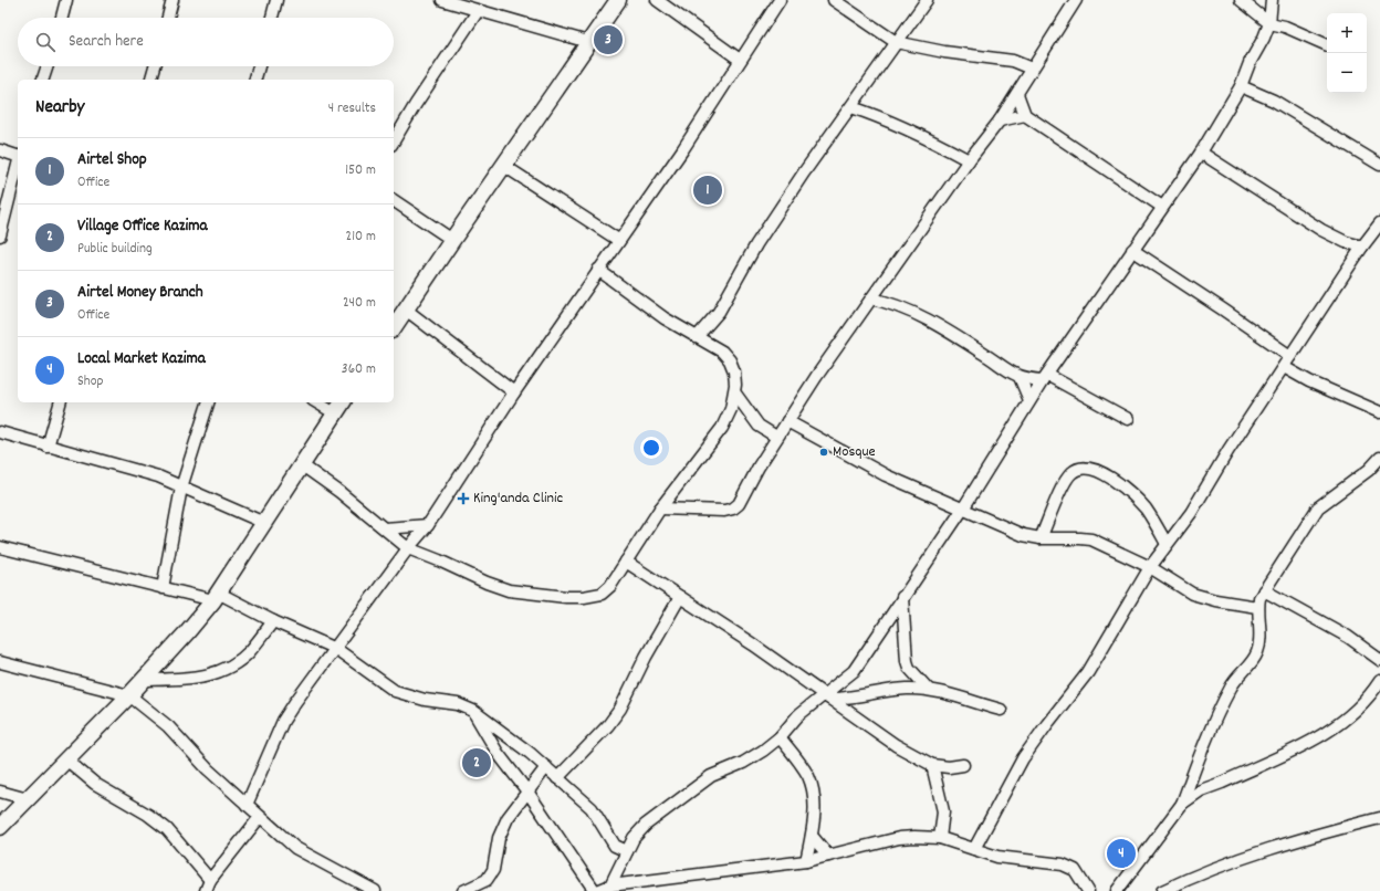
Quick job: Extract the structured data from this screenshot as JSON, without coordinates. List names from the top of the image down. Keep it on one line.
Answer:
{"places":{"other":["Mosque"],"health":["King'anda Clinic"]},"page":{"map_buttons":["+","−"],"search":"Search here","pins":["3","1","2","4"],"heading":["Nearby","4 results"],"list":[{"mark":"1","name":"Airtel Shop","note":"Office","value":"150 m"},{"mark":"2","name":"Village Office Kazima","note":"Public building","value":"210 m"},{"mark":"3","name":"Airtel Money Branch","note":"Office","value":"240 m"},{"mark":"4","name":"Local Market Kazima","note":"Shop","value":"360 m"}]}}
